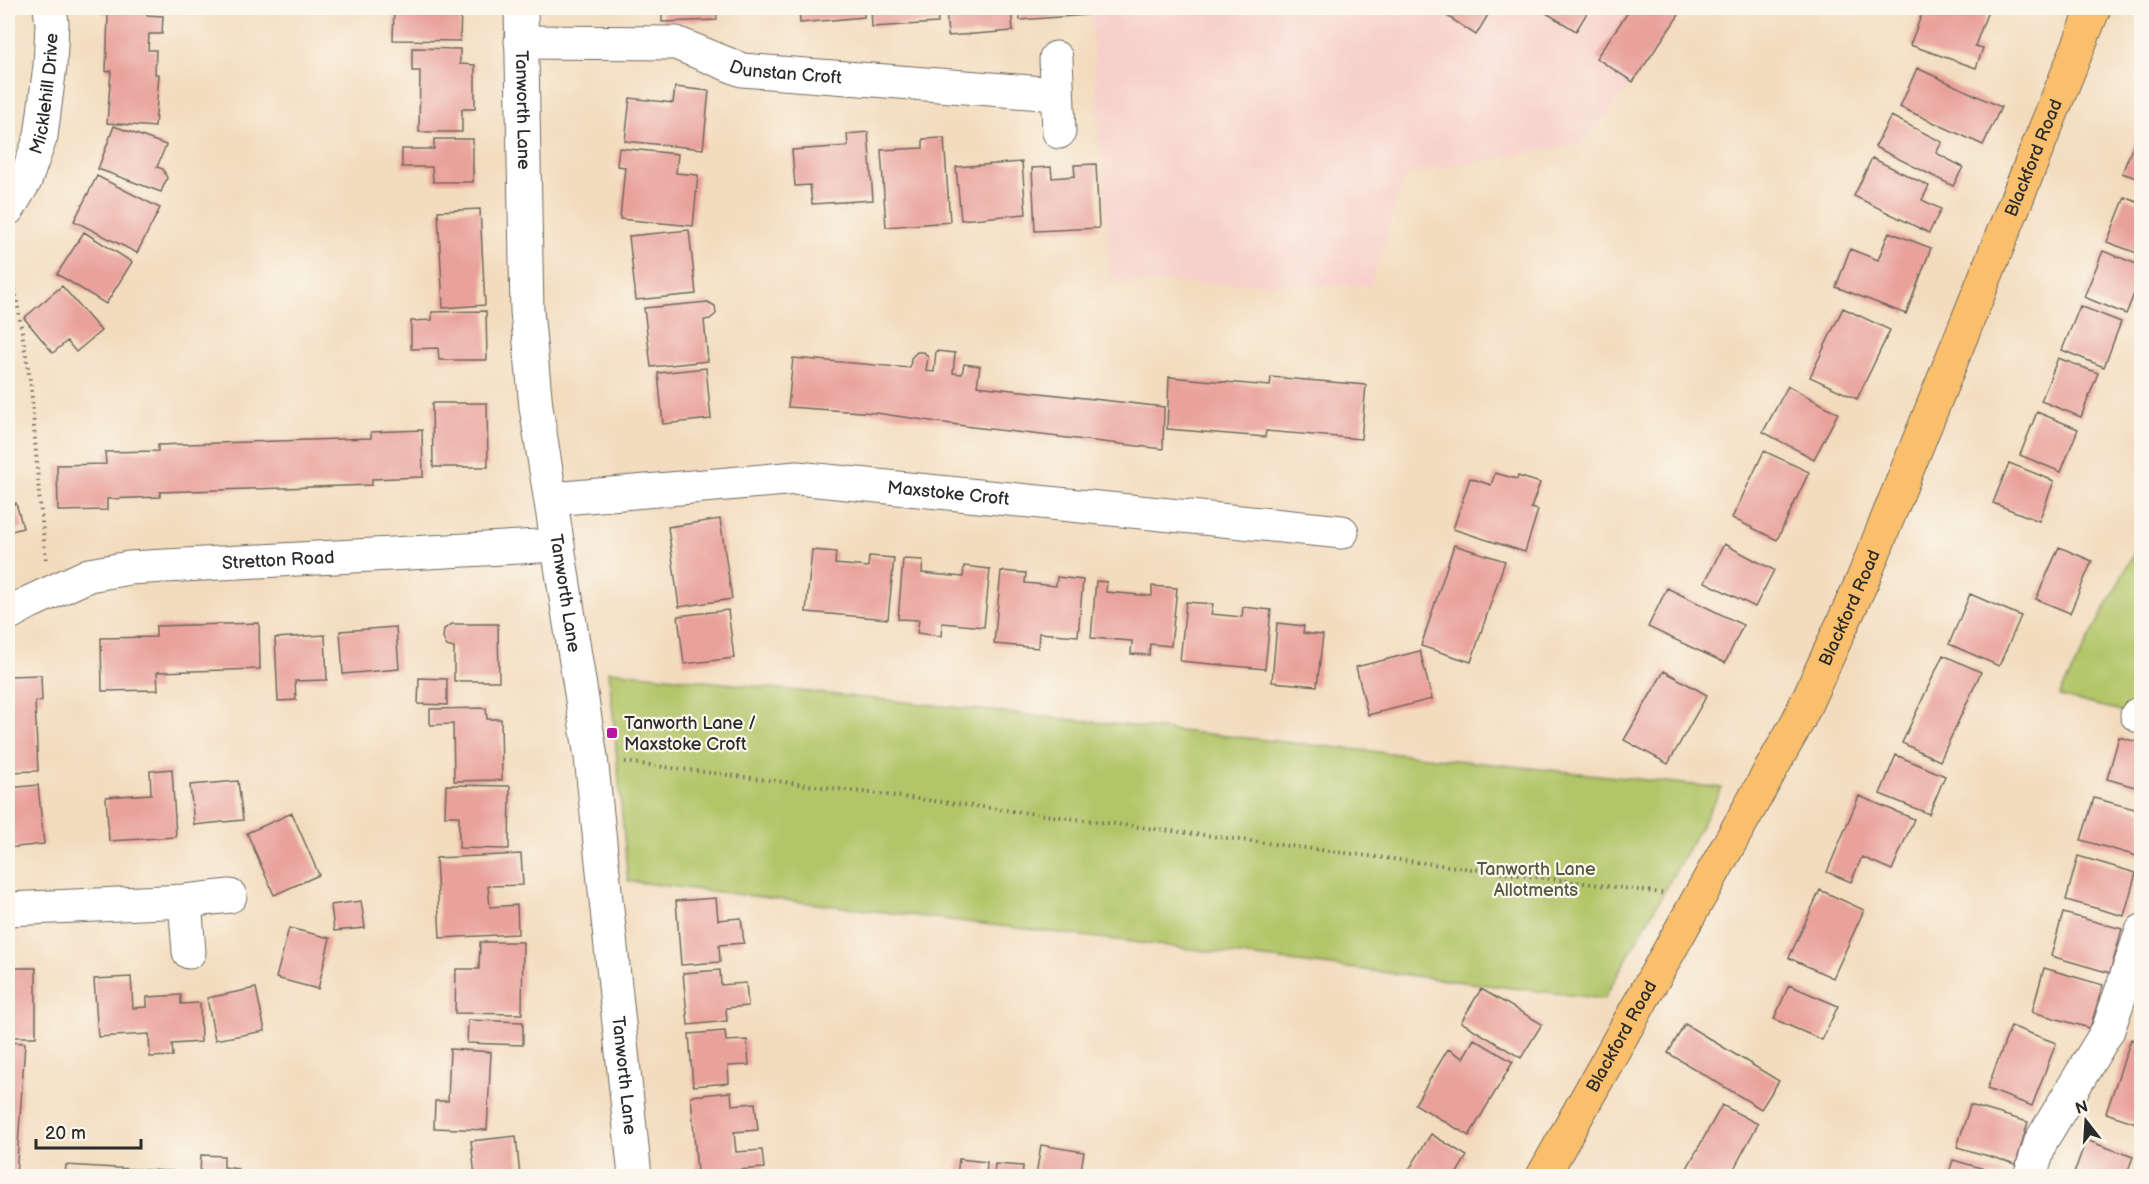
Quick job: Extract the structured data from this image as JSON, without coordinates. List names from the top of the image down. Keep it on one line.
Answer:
{"streets":{"main road":["Blackford Road"],"street":["Dunstan Croft","Micklehill Drive","Tanworth Lane","Maxstoke Croft","Stretton Road"]},"crossings":[["Dunstan Croft","Tanworth Lane"],["Tanworth Lane","Maxstoke Croft"],["Tanworth Lane","Stretton Road"]],"parks":["Tanworth Lane Allotments"],"places":{"transit":["Tanworth Lane / Maxstoke Croft"]},"scale_bar":"20 m","north":"top"}
